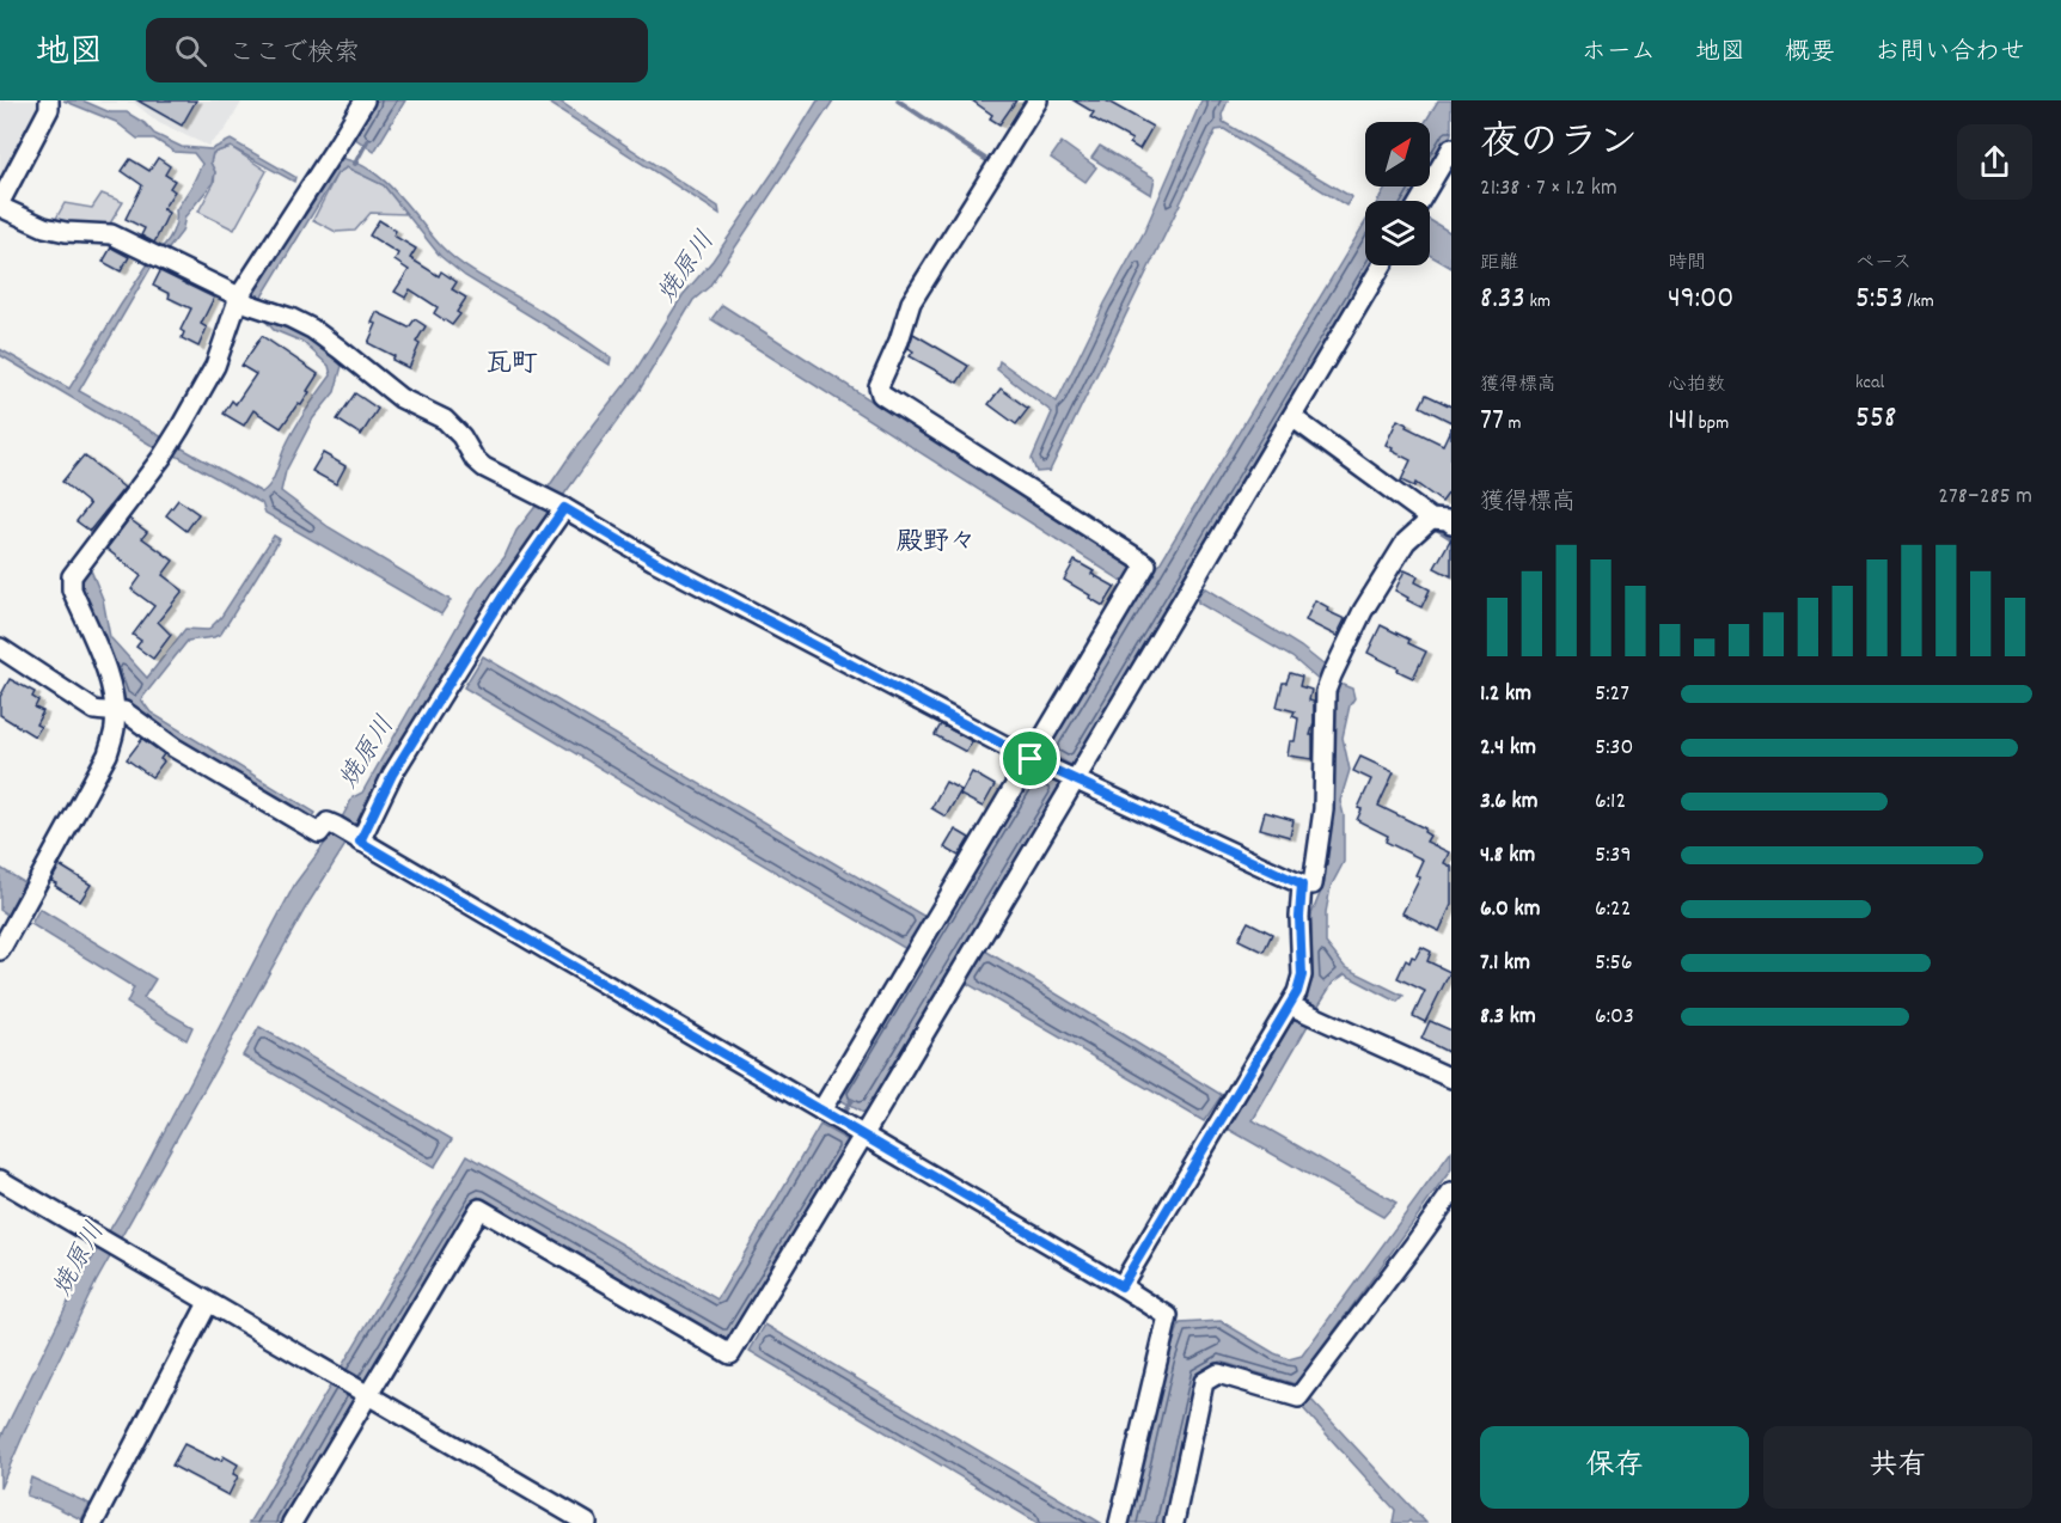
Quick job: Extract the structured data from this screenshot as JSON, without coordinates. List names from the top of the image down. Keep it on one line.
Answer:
{"districts":["瓦町","殿野々"],"water":["焼原川"],"north":"top right","page":{"header":"地図","search":"ここで検索","nav":["ホーム","地図","概要","お問い合わせ"],"heading":["夜のラン","21:38 · 7 × 1.2 km"],"stats":[["距離","8.33 km"],["時間","49:00"],["ペース","5:53 /km"],["獲得標高","77 m"],["心拍数","141 bpm"],["kcal","558"]],"chart":["獲得標高","278–285 m"],"list":[{"name":"1.2 km","note":"5:27"},{"name":"2.4 km","note":"5:30"},{"name":"3.6 km","note":"6:12"},{"name":"4.8 km","note":"5:39"},{"name":"6.0 km","note":"6:22"},{"name":"7.1 km","note":"5:56"},{"name":"8.3 km","note":"6:03"}],"buttons":["保存","共有"]}}
